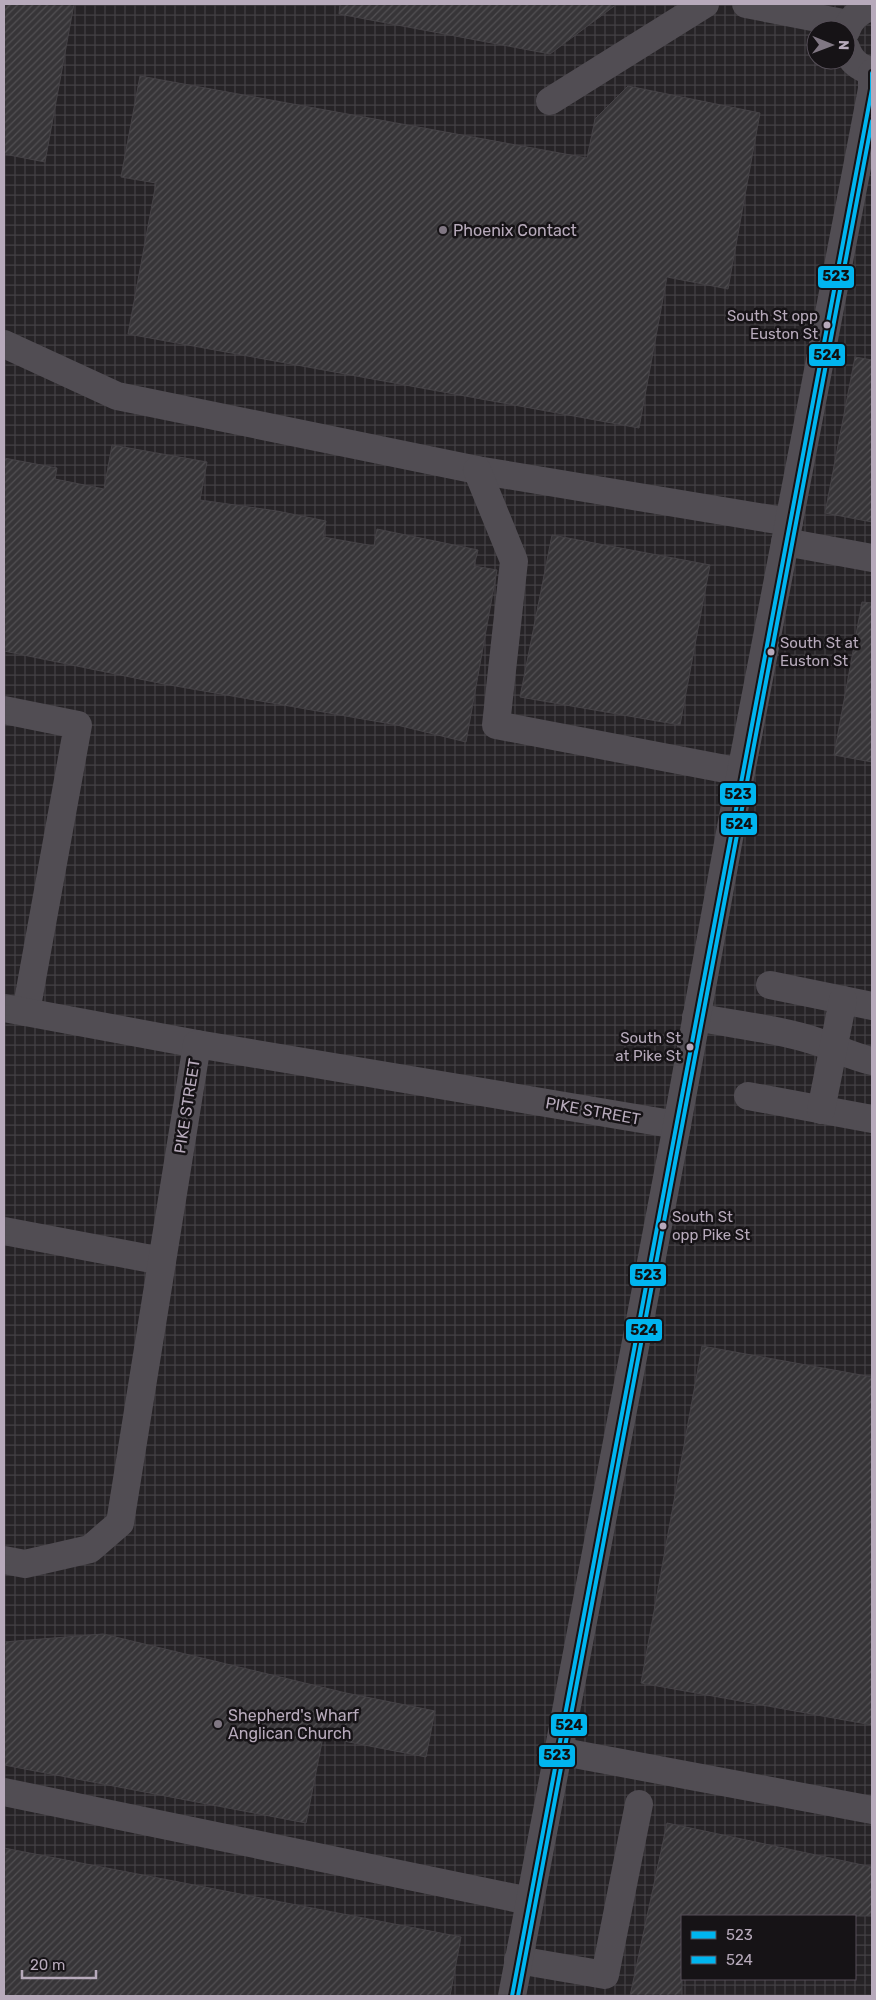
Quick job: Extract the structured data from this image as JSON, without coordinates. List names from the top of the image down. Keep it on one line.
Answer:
{"streets":{"street":["PIKE STREET"]},"places":["Phoenix Contact","South St opp Euston St","South St at Euston St","South St at Pike St","South St opp Pike St","Shepherd's Wharf Anglican Church"],"lines":["transit line 523","transit line 524"],"legend":["523","524"],"scale_bar":"20 m","north":"right"}
